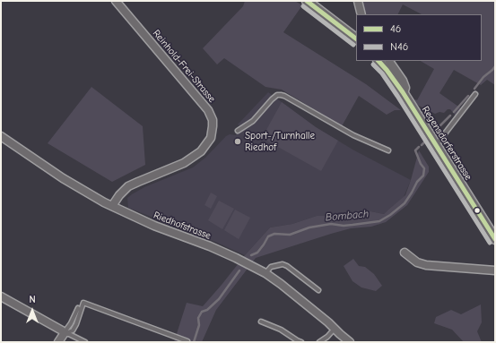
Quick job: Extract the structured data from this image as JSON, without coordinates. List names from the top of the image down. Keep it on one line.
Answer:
{"streets":{"street":["Reinhold-Frei-Strasse","Regensdorferstrasse","Riedhofstrasse"]},"crossings":[["Reinhold-Frei-Strasse","Riedhofstrasse"]],"water":["Bombach"],"places":["Sport-/Turnhalle Riedhof"],"lines":["transit line 46","transit line N46"],"legend":["46","N46"],"north":"top"}
